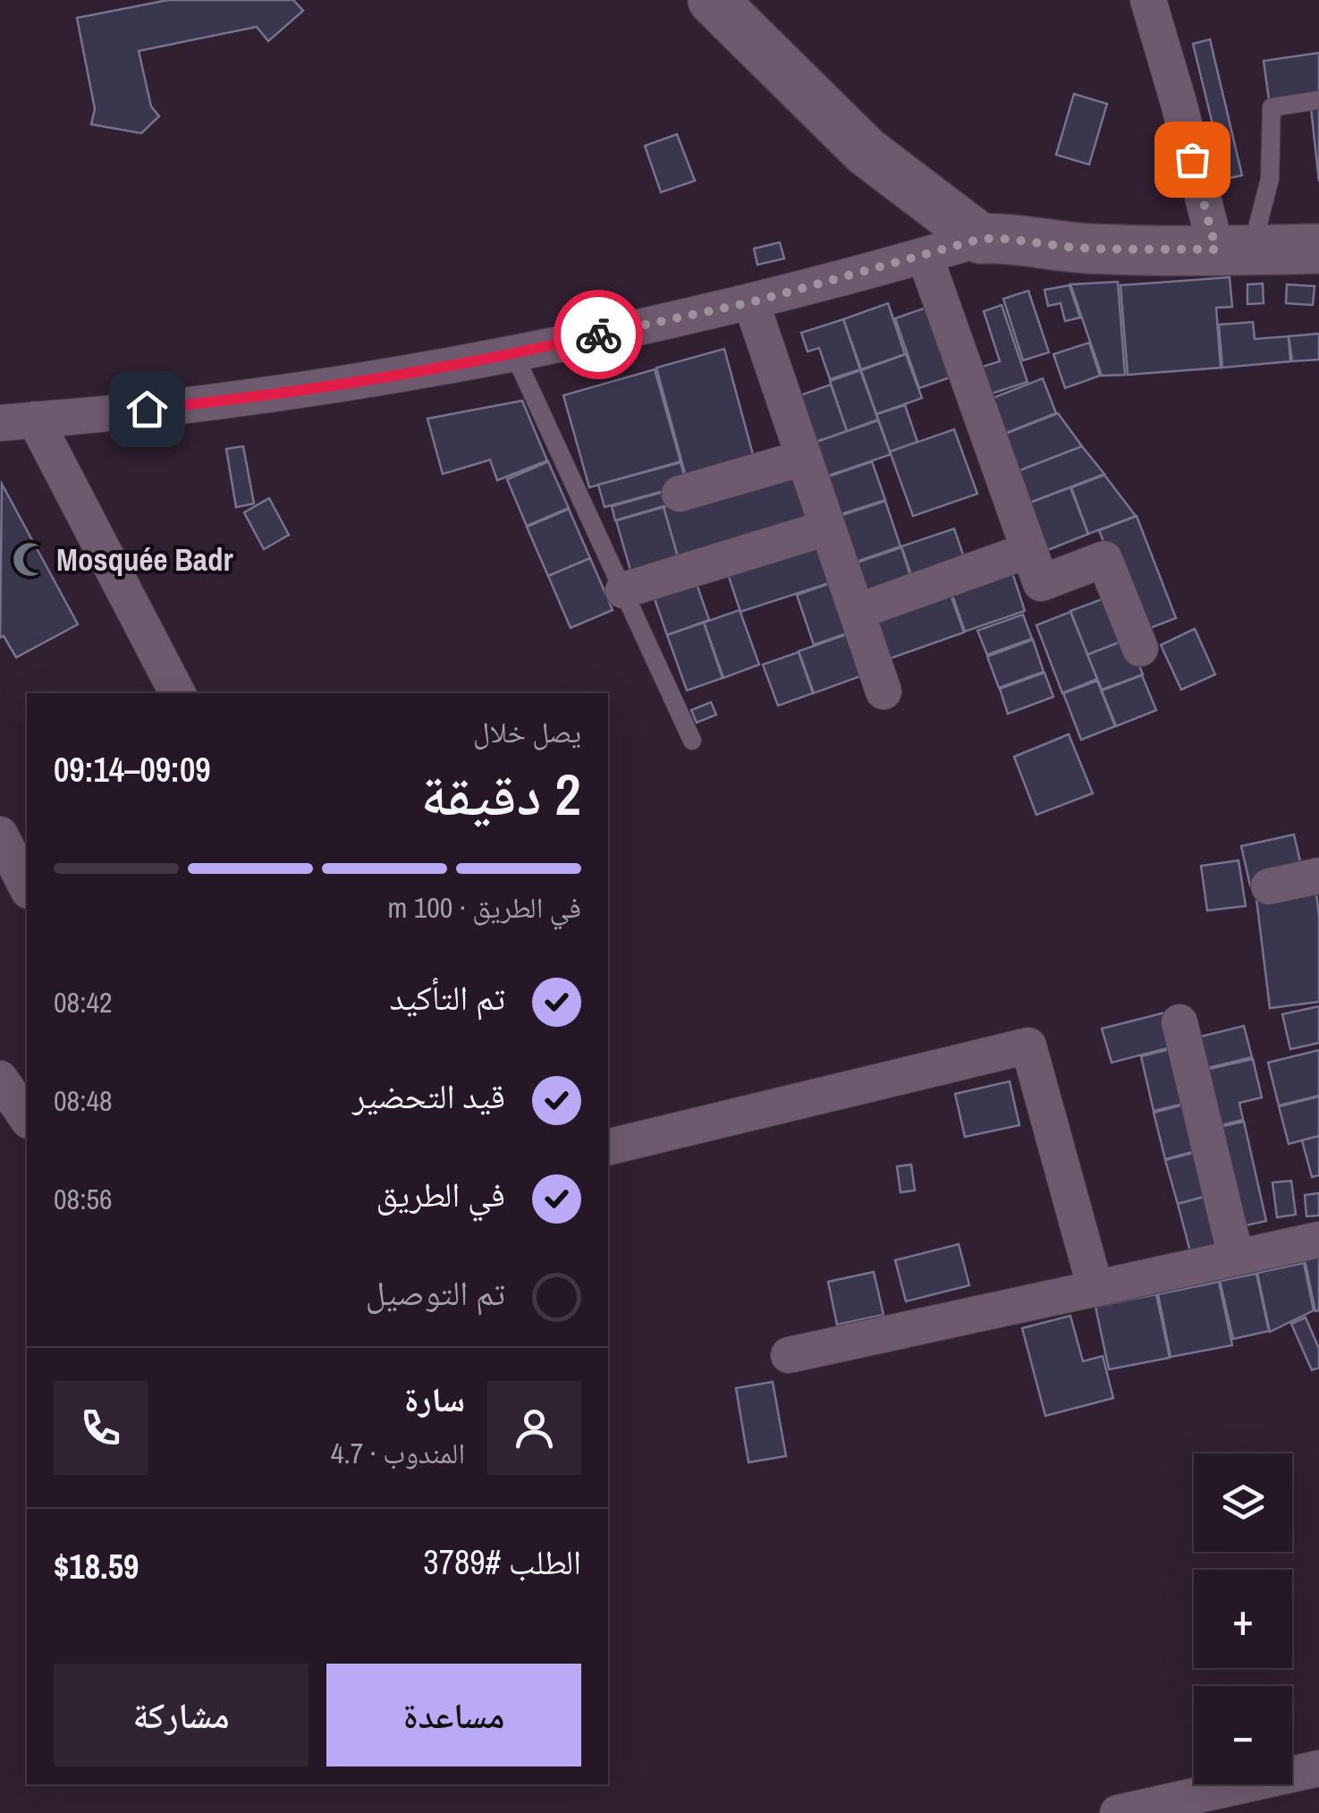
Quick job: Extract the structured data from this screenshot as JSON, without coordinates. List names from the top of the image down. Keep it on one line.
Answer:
{"places":{"mosque":["Mosquée Badr"]},"page":{"heading":["2 دقيقة","يصل خلال","09:09–09:14"],"panel":["سارة","المندوب · 4.7","الطلب #3789","$18.59"],"bar":"في الطريق · 100 m","list":[["تم التأكيد","08:42"],["قيد التحضير","08:48"],["في الطريق","08:56"],"تم التوصيل"],"map_buttons":["+","−"],"buttons":["مساعدة","مشاركة"]}}
